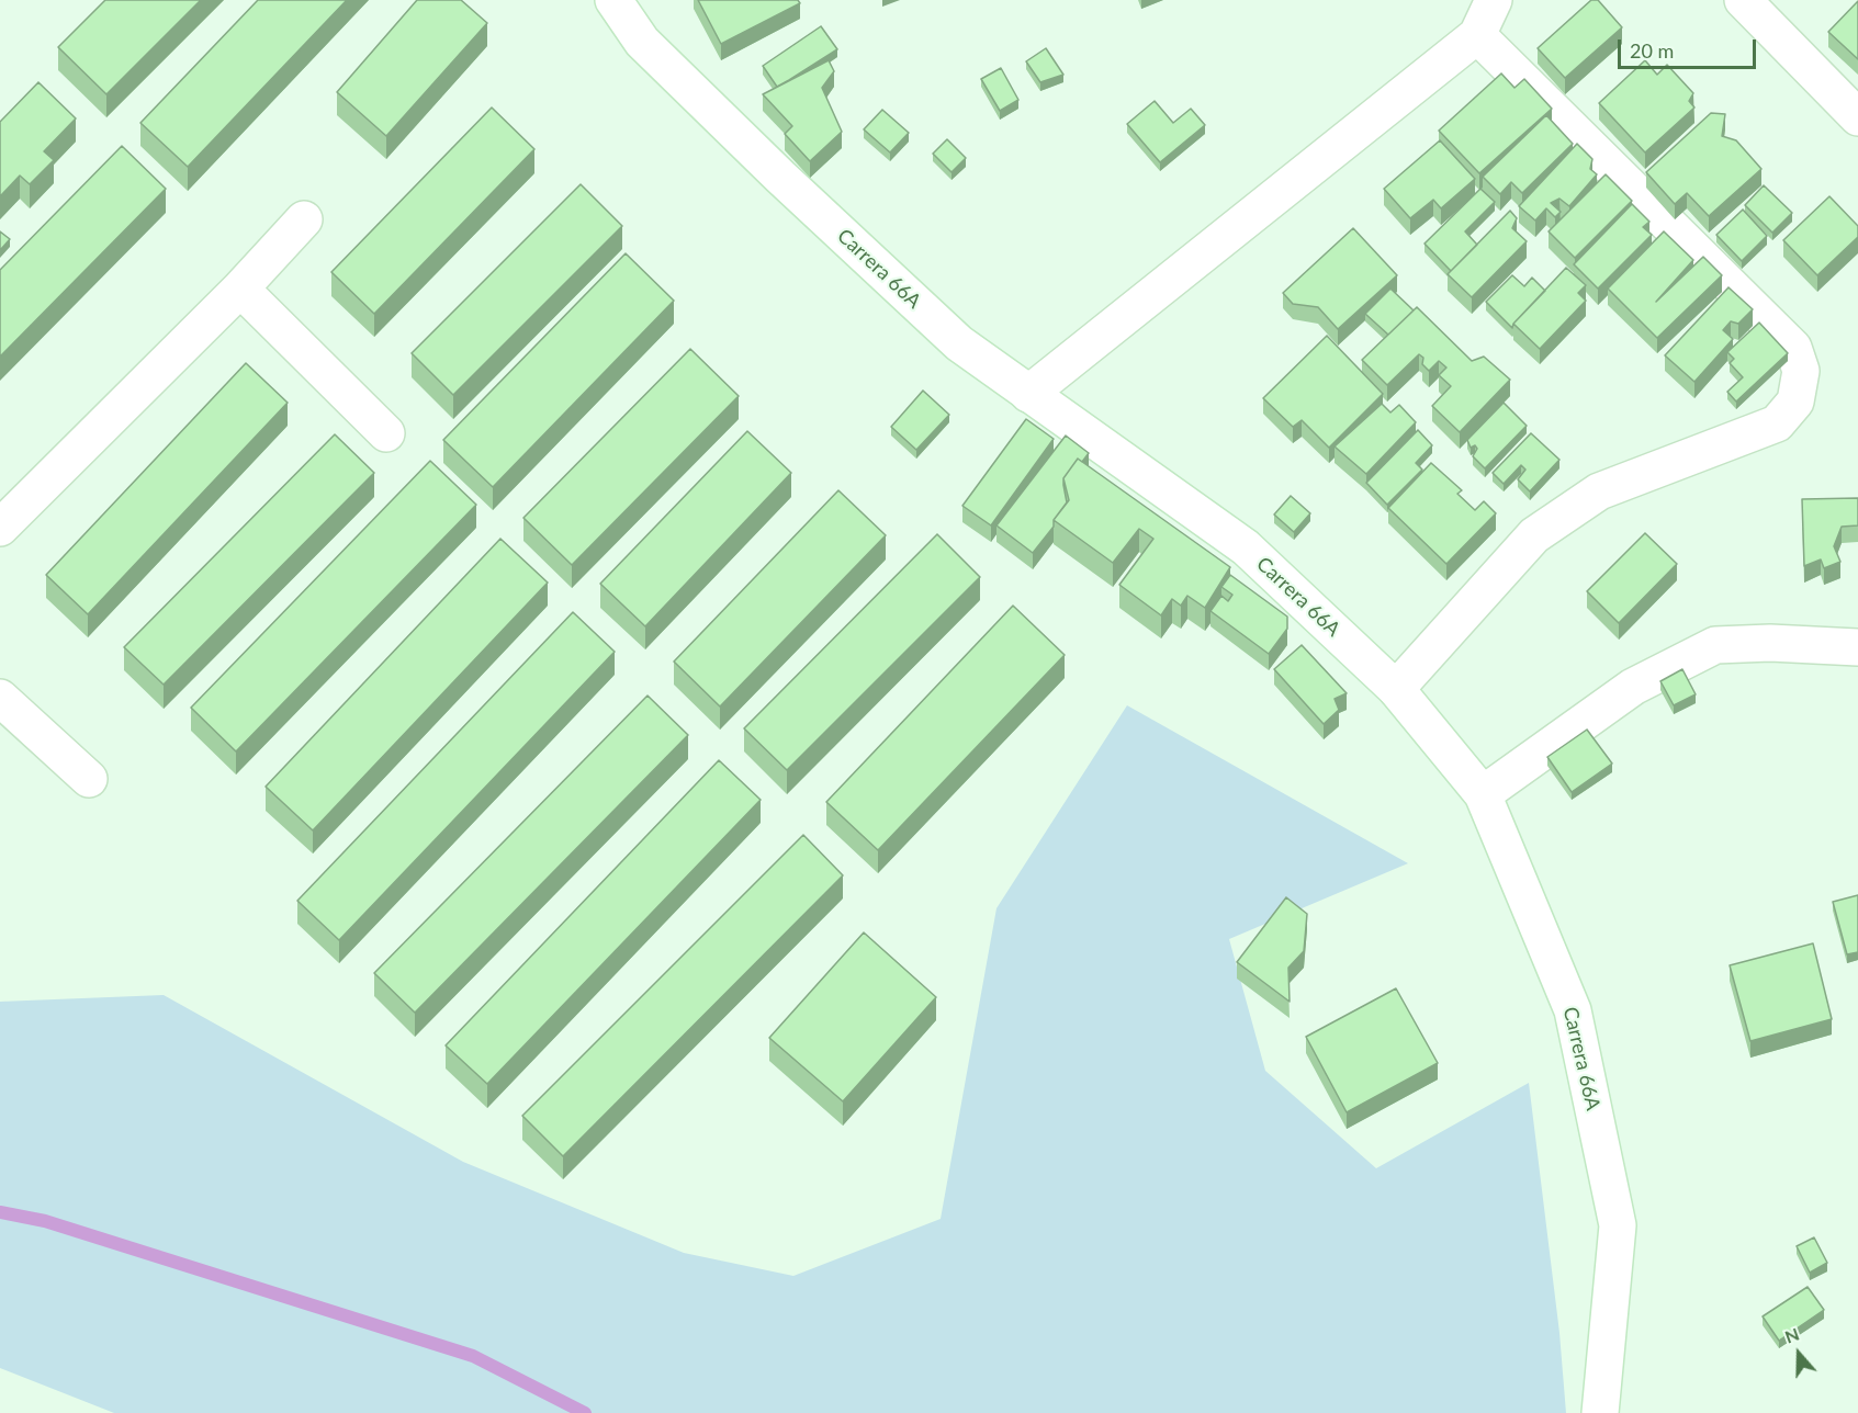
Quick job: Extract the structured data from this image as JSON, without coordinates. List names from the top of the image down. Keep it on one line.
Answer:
{"streets":{"street":["Carrera 66A"]},"scale_bar":"20 m","north":"top"}
